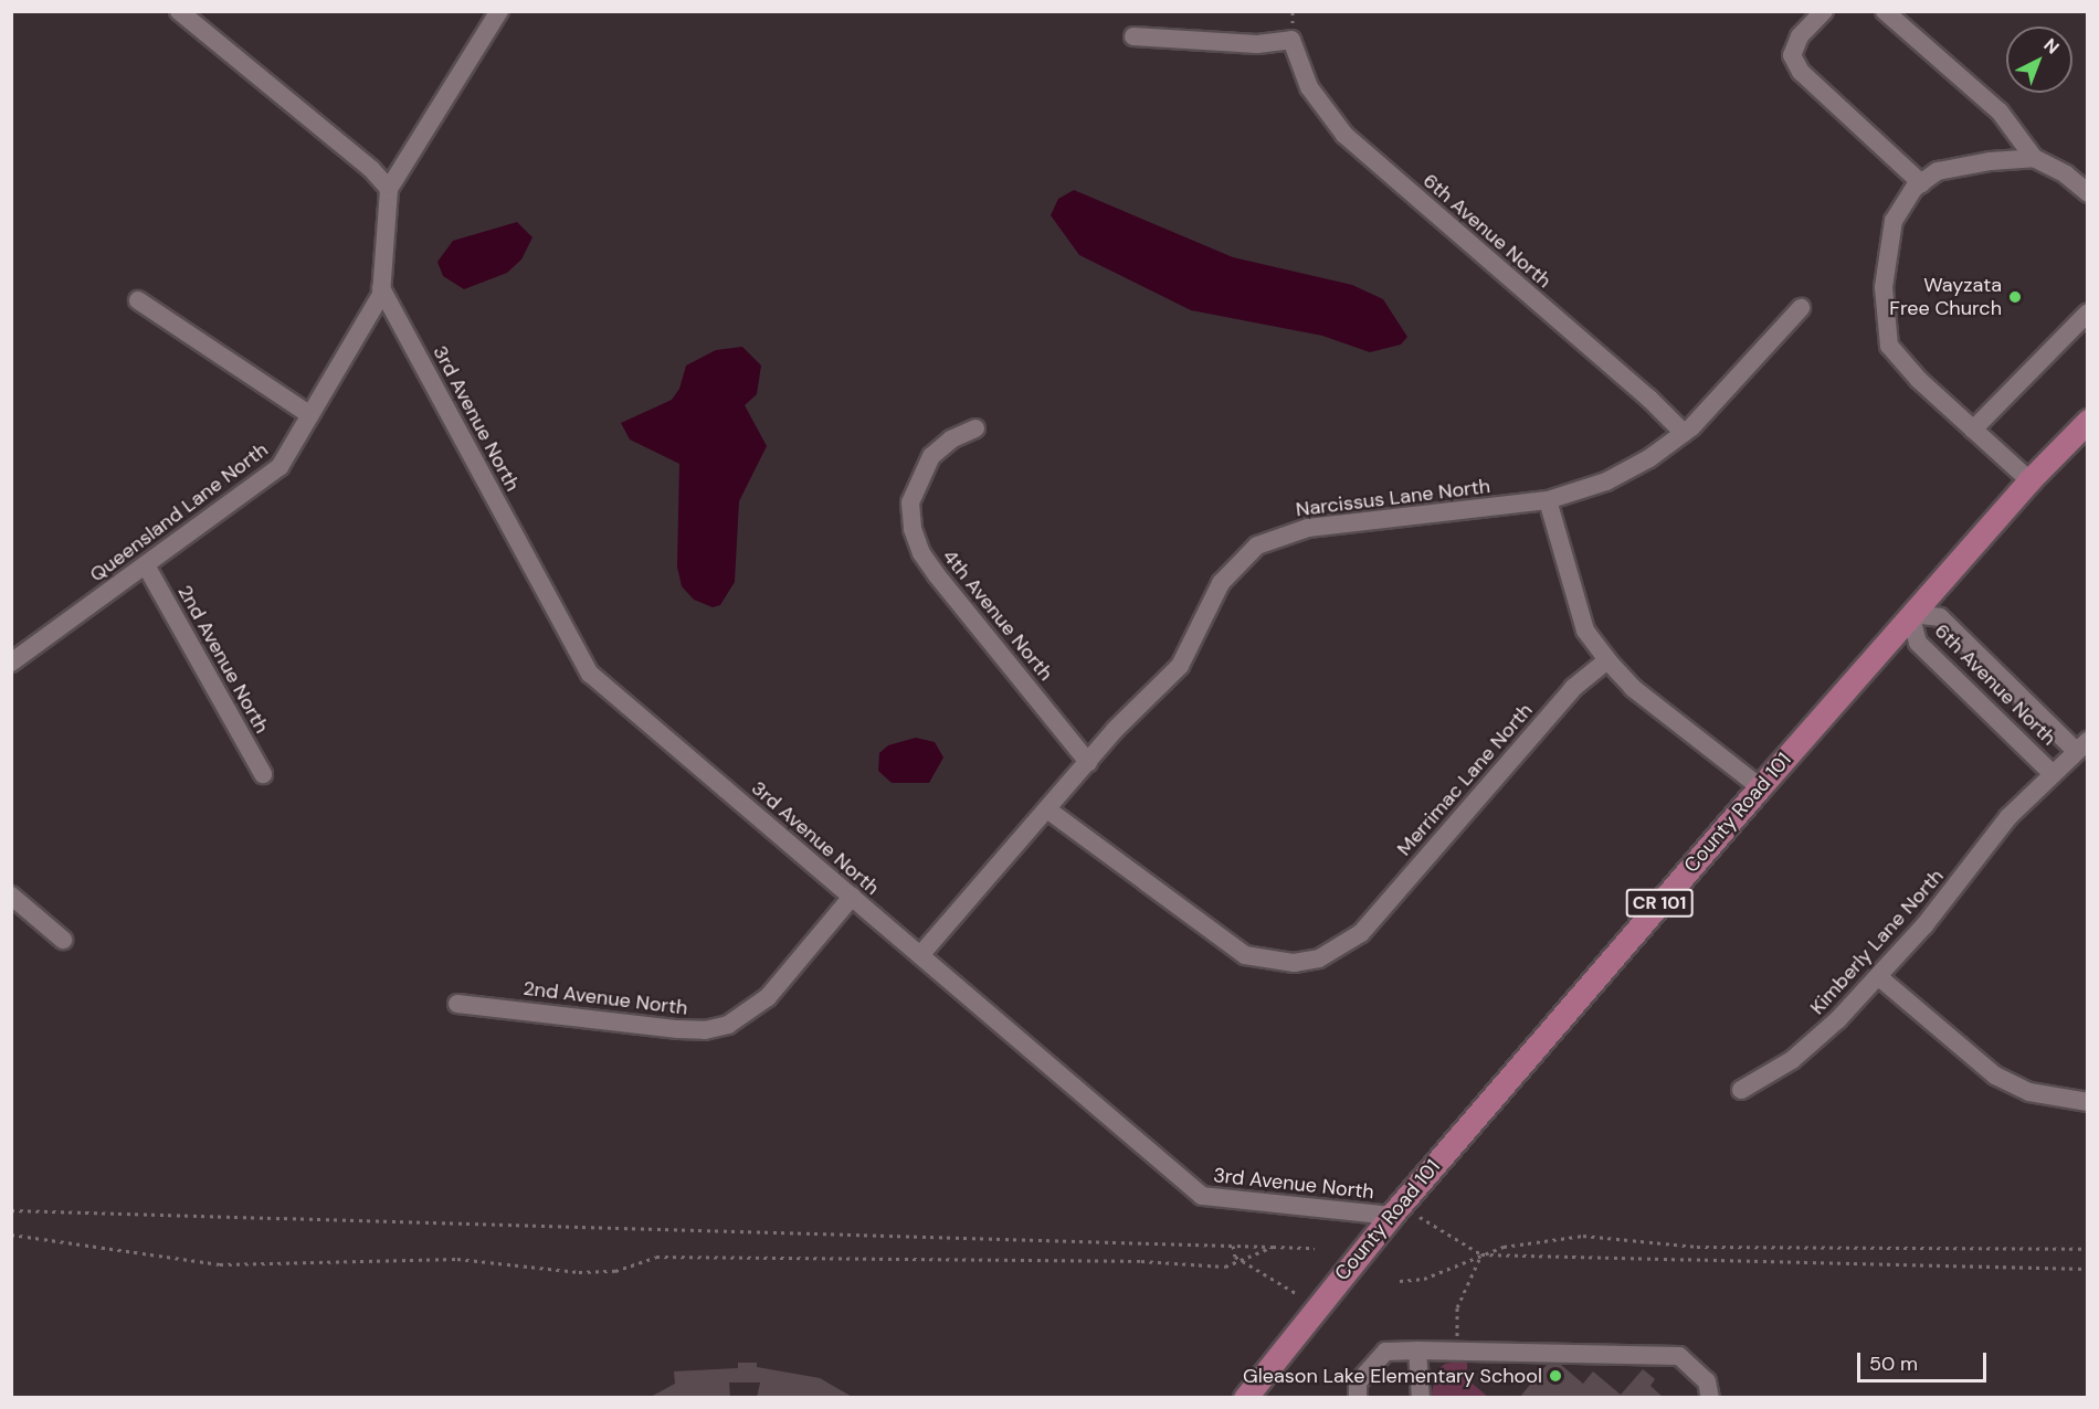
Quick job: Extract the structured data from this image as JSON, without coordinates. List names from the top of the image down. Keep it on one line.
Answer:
{"streets":{"main road":["County Road 101","CR 101"],"street":["6th Avenue North","3rd Avenue North","Narcissus Lane North","Queensland Lane North","4th Avenue North","2nd Avenue North","Merrimac Lane North","Kimberly Lane North"]},"crossings":[["6th Avenue North","Narcissus Lane North"],["6th Avenue North","County Road 101"],["6th Avenue North","Kimberly Lane North"],["3rd Avenue North","Narcissus Lane North"],["3rd Avenue North","Queensland Lane North"],["3rd Avenue North","2nd Avenue North"],["3rd Avenue North","County Road 101"],["Narcissus Lane North","4th Avenue North"],["Narcissus Lane North","Merrimac Lane North"],["Queensland Lane North","2nd Avenue North"]],"places":["Wayzata Free Church","Gleason Lake Elementary School"],"scale_bar":"50 m","north":"top right"}
